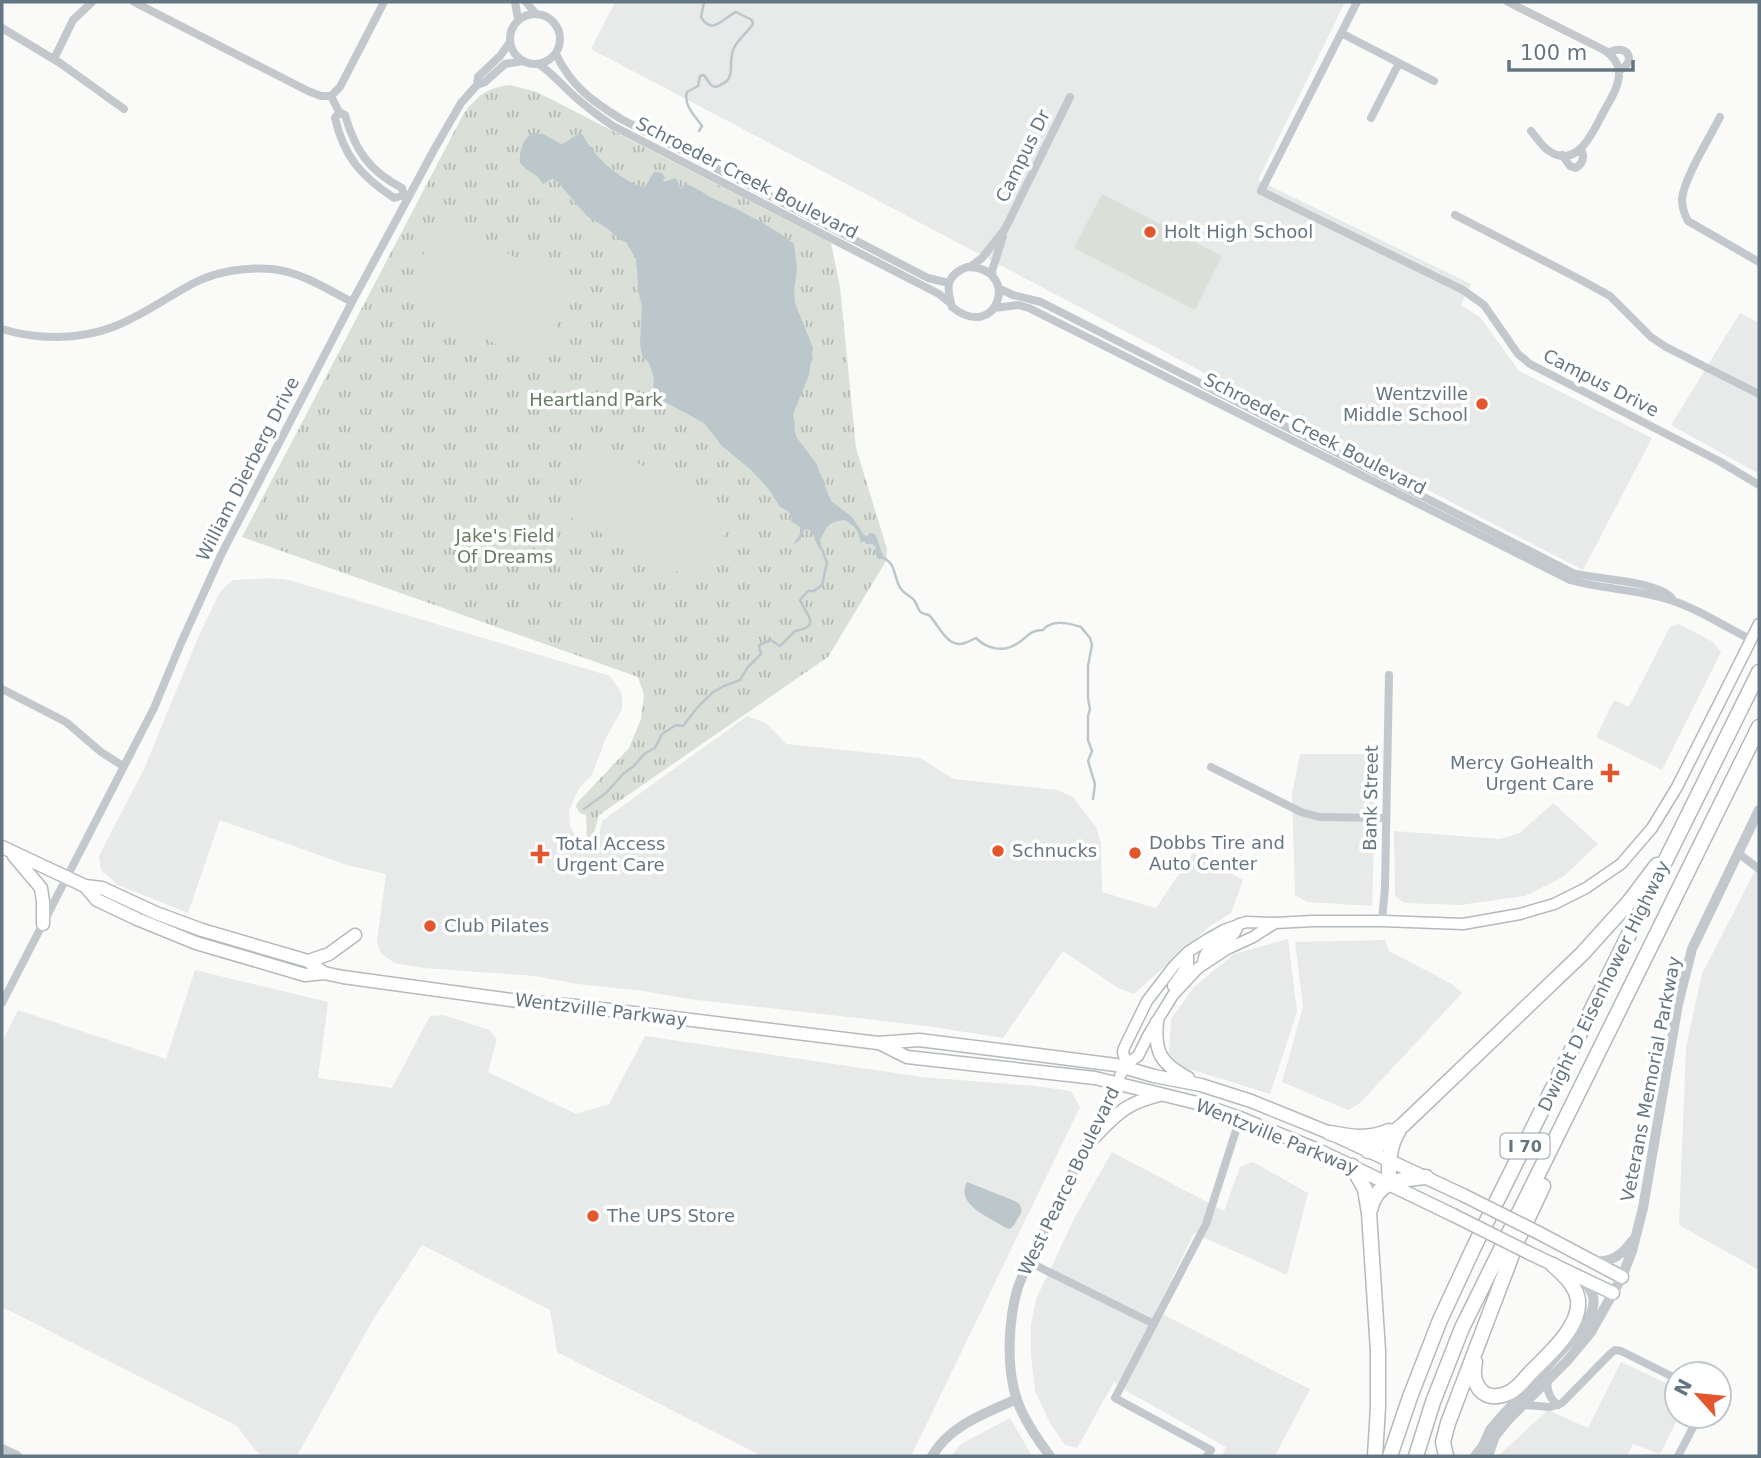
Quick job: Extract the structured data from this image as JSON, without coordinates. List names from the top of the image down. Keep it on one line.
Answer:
{"streets":{"highway":["Dwight D Eisenhower Highway","I 70"],"main road":["Wentzville Parkway","West Pearce Boulevard"],"street":["Campus Dr","Schroeder Creek Boulevard","Campus Drive","William Dierberg Drive","Bank Street","Veterans Memorial Parkway"]},"crossings":[["Campus Dr","Schroeder Creek Boulevard"],["Schroeder Creek Boulevard","William Dierberg Drive"],["Schroeder Creek Boulevard","West Pearce Boulevard"],["William Dierberg Drive","Wentzville Parkway"],["Bank Street","West Pearce Boulevard"],["Wentzville Parkway","Veterans Memorial Parkway"],["Wentzville Parkway","West Pearce Boulevard"]],"parks":["Heartland Park","Jake's Field Of Dreams"],"places":{"other":["Holt High School","Wentzville Middle School","Schnucks","Dobbs Tire and Auto Center","Club Pilates","The UPS Store"],"health":["Mercy GoHealth Urgent Care","Total Access Urgent Care"]},"scale_bar":"100 m","north":"top left"}
